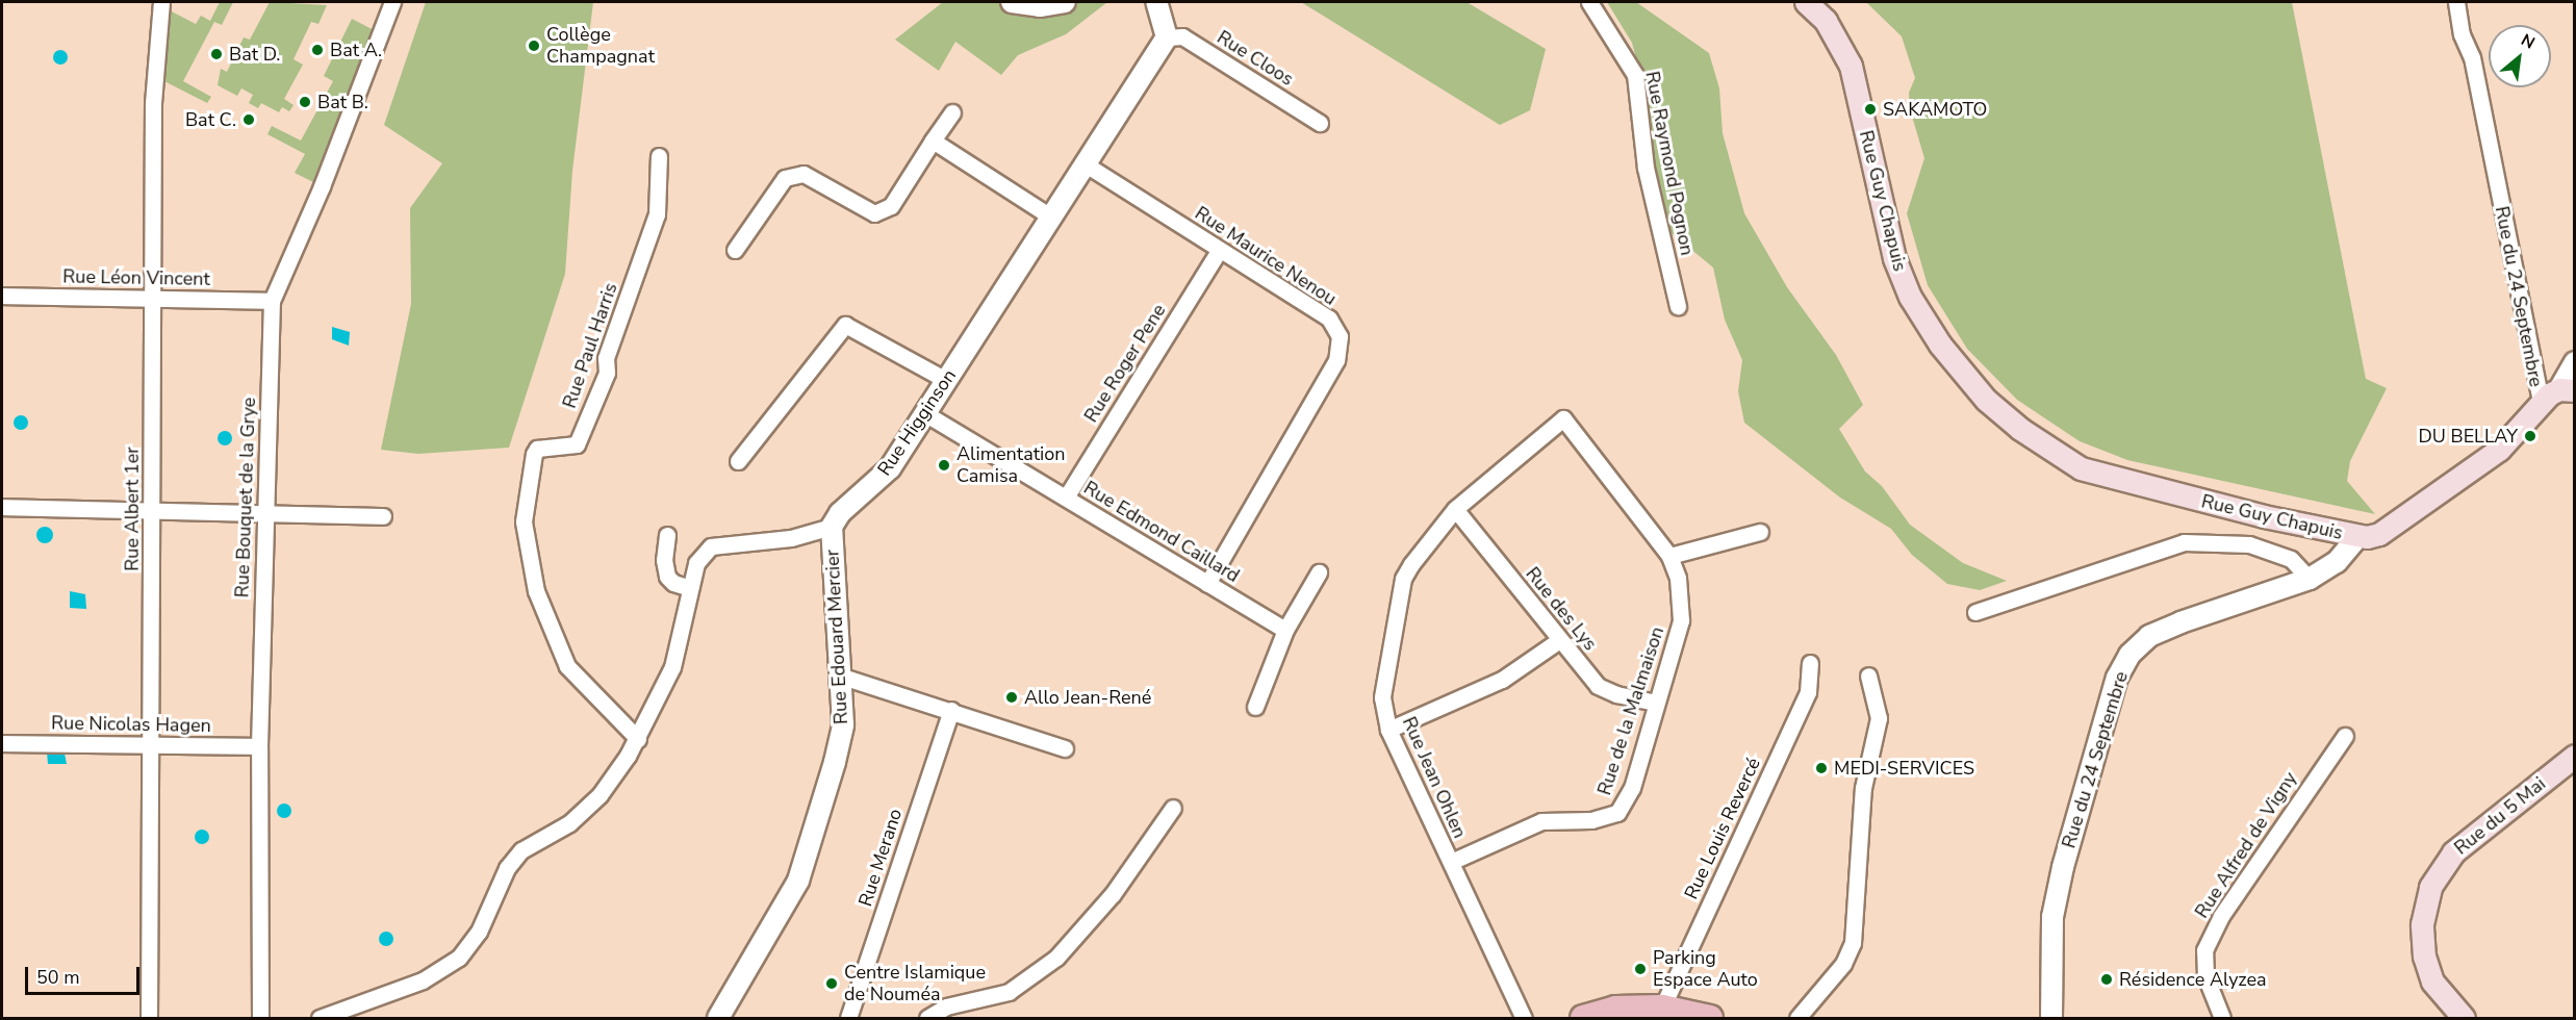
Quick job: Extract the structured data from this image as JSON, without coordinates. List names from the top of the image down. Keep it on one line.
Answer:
{"streets":{"main road":["Rue Guy Chapuis","Rue du 24 Septembre","Rue du 5 Mai"],"street":["Rue Cloos","Rue Raymond Pognon","Rue Maurice Nenou","Rue Léon Vincent","Rue Paul Harris","Rue Roger Pene","Rue Higginson","Rue Bouquet de la Grye","Rue Albert 1er","Rue Edmond Caillard","Rue des Lys","Rue Edouard Mercier","Rue de la Malmaison","Rue Nicolas Hagen","Rue Jean Ohlen","Rue Louis Revercé","Rue Alfred de Vigny","Rue Merano"]},"crossings":[["Rue Cloos","Rue Higginson"],["Rue Guy Chapuis","Rue du 24 Septembre"],["Rue Maurice Nenou","Rue Roger Pene"],["Rue Maurice Nenou","Rue Higginson"],["Rue Maurice Nenou","Rue Edmond Caillard"],["Rue Léon Vincent","Rue Bouquet de la Grye"],["Rue Léon Vincent","Rue Albert 1er"],["Rue Roger Pene","Rue Edmond Caillard"],["Rue Higginson","Rue Edmond Caillard"],["Rue Higginson","Rue Edouard Mercier"],["Rue Bouquet de la Grye","Rue Nicolas Hagen"],["Rue Albert 1er","Rue Nicolas Hagen"],["Rue des Lys","Rue de la Malmaison"],["Rue des Lys","Rue Jean Ohlen"],["Rue de la Malmaison","Rue Jean Ohlen"]],"places":["Collège Champagnat","Bat A.","Bat D.","Bat B.","SAKAMOTO","Bat C.","DU BELLAY","Alimentation Camisa","Allo Jean-René","MEDI-SERVICES","Parking Espace Auto","Résidence Alyzea","Centre Islamique de Nouméa"],"scale_bar":"50 m","north":"top right"}
